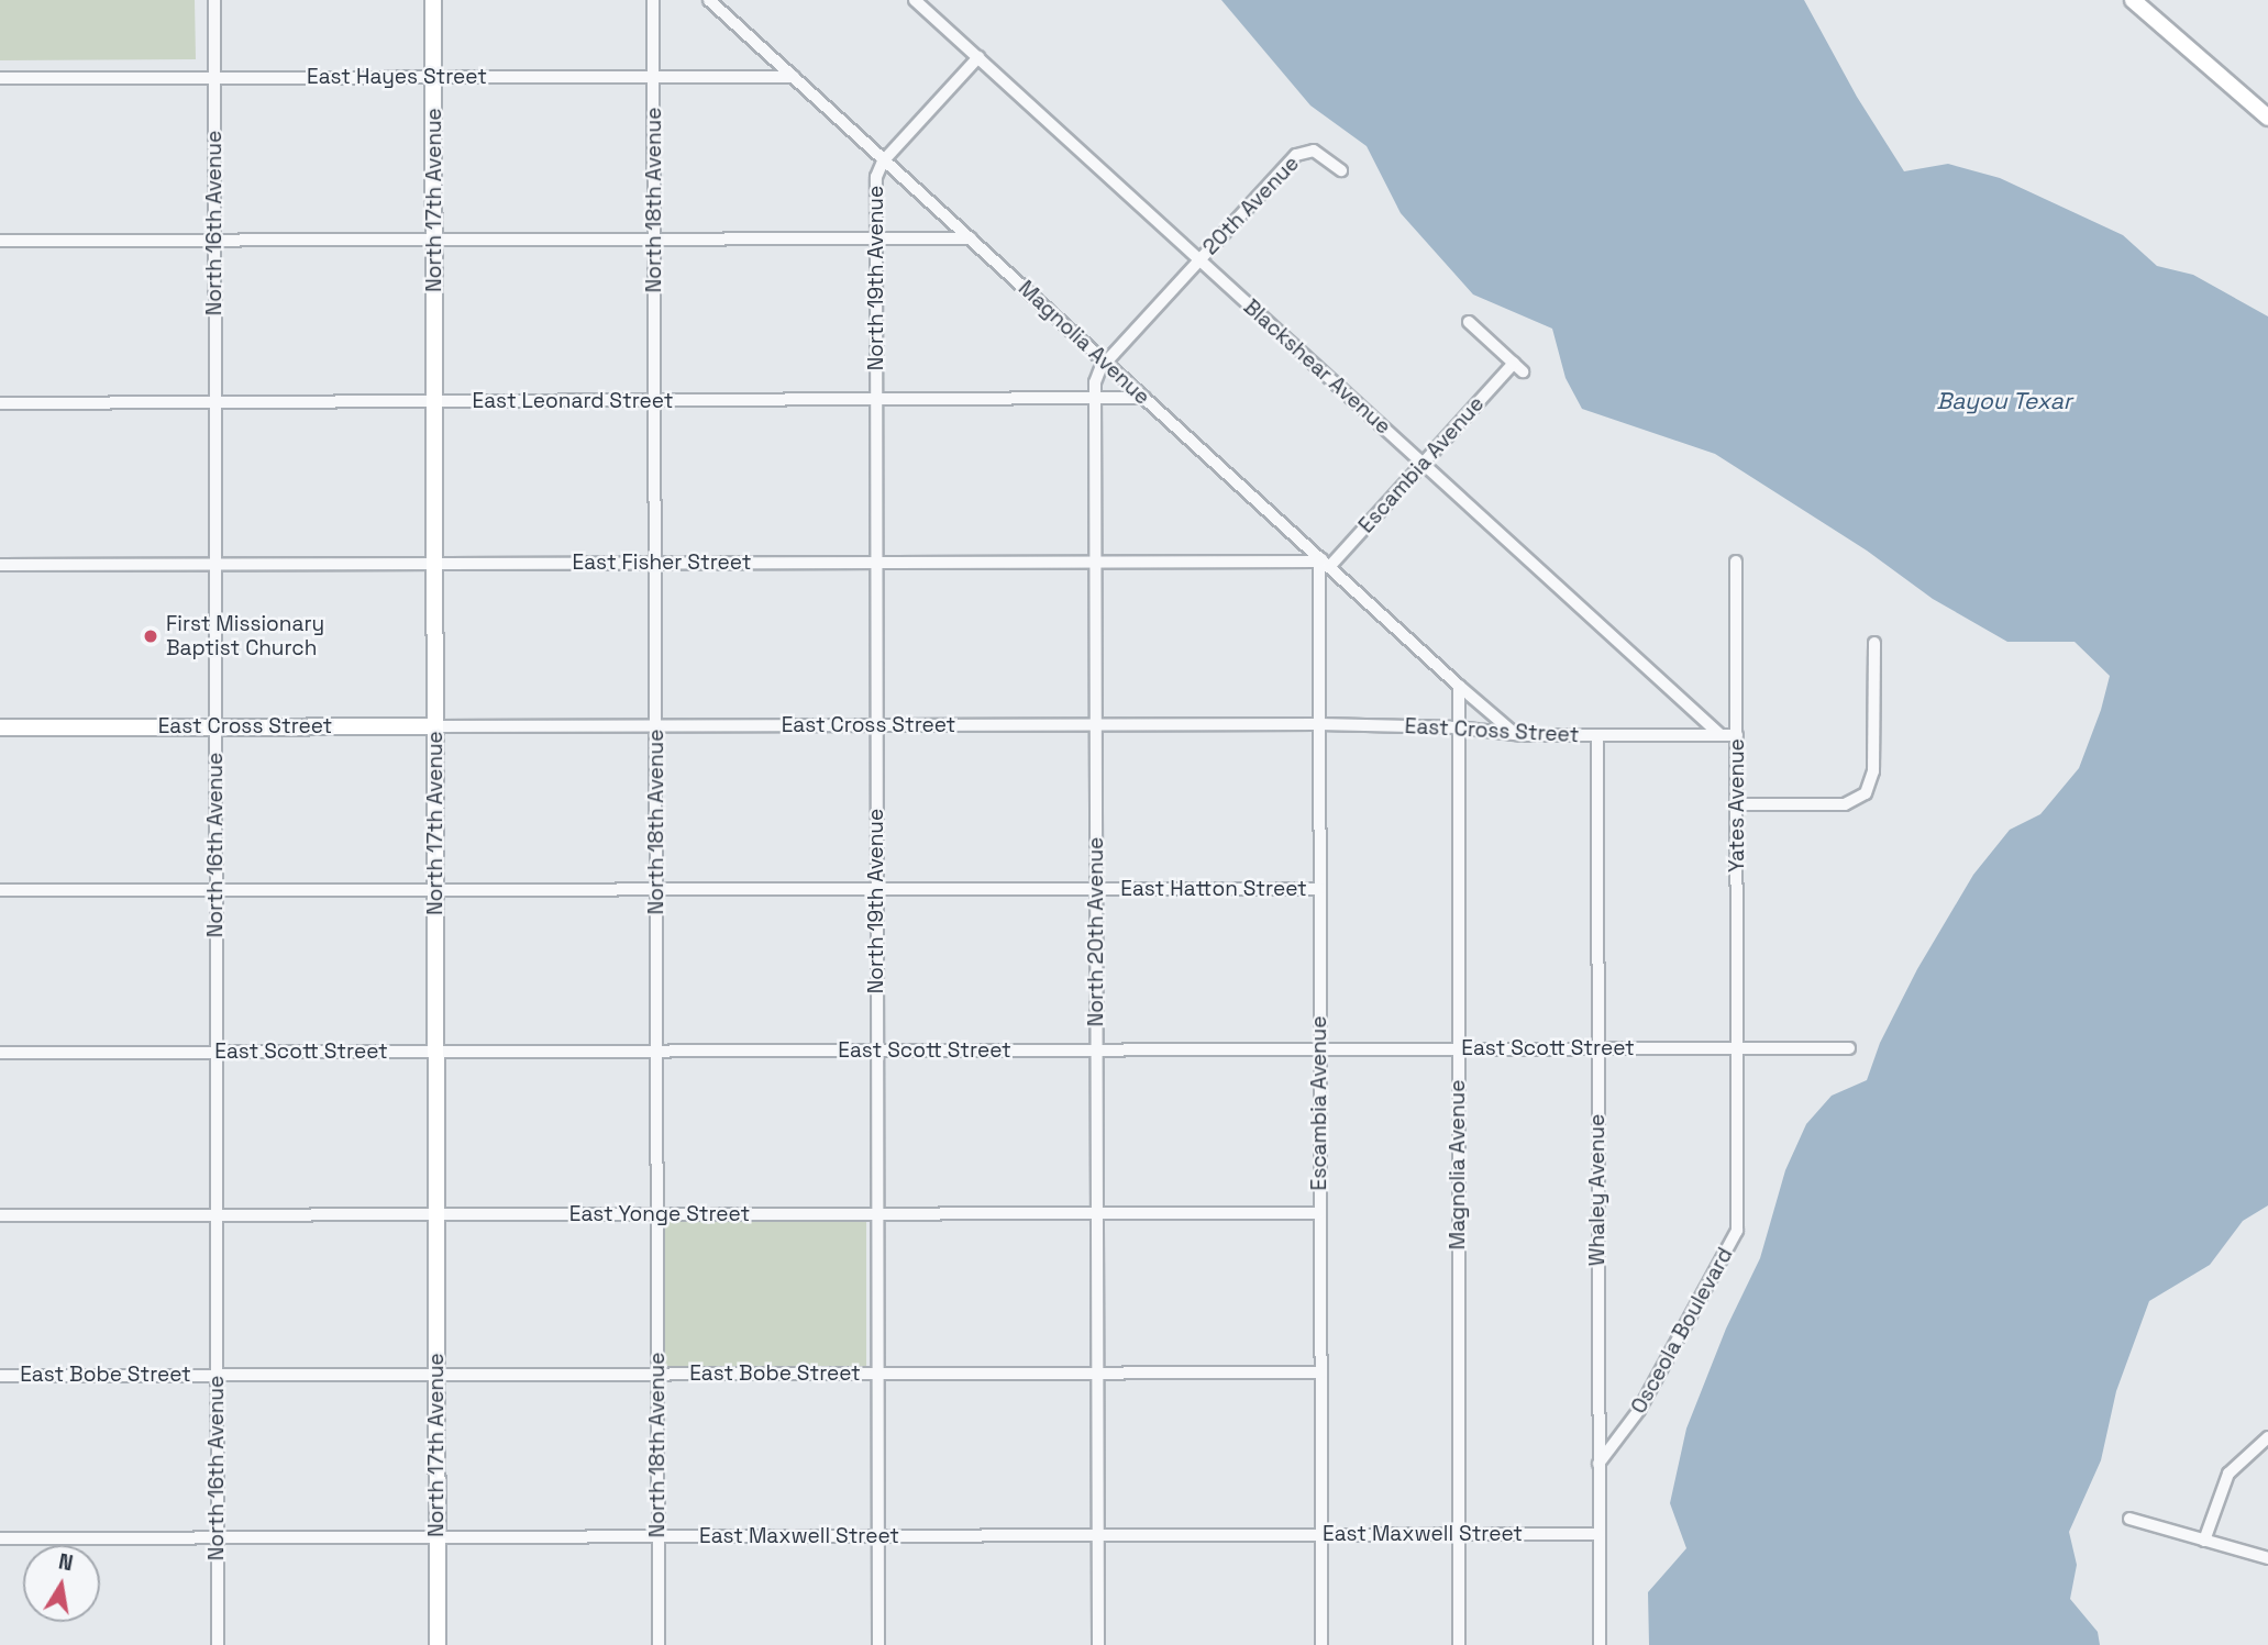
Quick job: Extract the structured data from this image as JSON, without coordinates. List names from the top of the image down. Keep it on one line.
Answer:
{"streets":{"street":["East Hayes Street","North 17th Avenue","North 18th Avenue","20th Avenue","North 16th Avenue","North 19th Avenue","Magnolia Avenue","Blackshear Avenue","East Leonard Street","Escambia Avenue","East Fisher Street","East Cross Street","Yates Avenue","East Hatton Street","North 20th Avenue","East Scott Street","Whaley Avenue","East Yonge Street","Osceola Boulevard","East Bobe Street","East Maxwell Street"]},"crossings":[["East Hayes Street","North 17th Avenue"],["East Hayes Street","North 18th Avenue"],["East Hayes Street","North 16th Avenue"],["East Hayes Street","Magnolia Avenue"],["North 17th Avenue","East Leonard Street"],["North 17th Avenue","East Fisher Street"],["North 17th Avenue","East Cross Street"],["North 17th Avenue","East Hatton Street"],["North 17th Avenue","East Scott Street"],["North 17th Avenue","East Yonge Street"],["North 17th Avenue","East Bobe Street"],["North 17th Avenue","East Maxwell Street"],["North 18th Avenue","East Leonard Street"],["North 18th Avenue","East Fisher Street"],["North 18th Avenue","East Cross Street"],["North 18th Avenue","East Hatton Street"],["North 18th Avenue","East Scott Street"],["North 18th Avenue","East Yonge Street"],["North 18th Avenue","East Bobe Street"],["North 18th Avenue","East Maxwell Street"],["20th Avenue","Blackshear Avenue"],["20th Avenue","North 20th Avenue"],["North 16th Avenue","East Leonard Street"],["North 16th Avenue","East Fisher Street"],["North 16th Avenue","East Cross Street"],["North 16th Avenue","East Hatton Street"],["North 16th Avenue","East Scott Street"],["North 16th Avenue","East Yonge Street"],["North 16th Avenue","East Bobe Street"],["North 16th Avenue","East Maxwell Street"],["North 19th Avenue","Magnolia Avenue"],["North 19th Avenue","East Leonard Street"],["North 19th Avenue","East Fisher Street"],["North 19th Avenue","East Cross Street"],["North 19th Avenue","East Hatton Street"],["North 19th Avenue","East Scott Street"],["North 19th Avenue","East Yonge Street"],["North 19th Avenue","East Bobe Street"],["North 19th Avenue","East Maxwell Street"],["Magnolia Avenue","East Leonard Street"],["Magnolia Avenue","Escambia Avenue"],["Magnolia Avenue","East Fisher Street"],["Magnolia Avenue","East Cross Street"],["Magnolia Avenue","North 20th Avenue"],["Magnolia Avenue","East Scott Street"],["Magnolia Avenue","East Maxwell Street"],["Blackshear Avenue","Escambia Avenue"],["Blackshear Avenue","East Cross Street"],["Blackshear Avenue","North 20th Avenue"],["East Leonard Street","North 20th Avenue"],["Escambia Avenue","East Fisher Street"],["Escambia Avenue","East Cross Street"],["Escambia Avenue","East Hatton Street"],["Escambia Avenue","East Scott Street"],["Escambia Avenue","East Yonge Street"],["Escambia Avenue","East Bobe Street"],["Escambia Avenue","East Maxwell Street"],["East Fisher Street","North 20th Avenue"],["East Cross Street","Yates Avenue"],["East Cross Street","North 20th Avenue"],["East Cross Street","Whaley Avenue"],["Yates Avenue","East Scott Street"],["Yates Avenue","Osceola Boulevard"],["East Hatton Street","North 20th Avenue"],["North 20th Avenue","East Scott Street"],["North 20th Avenue","East Yonge Street"],["North 20th Avenue","East Bobe Street"],["North 20th Avenue","East Maxwell Street"],["East Scott Street","Whaley Avenue"],["East Scott Street","Osceola Boulevard"],["Whaley Avenue","Osceola Boulevard"],["Whaley Avenue","East Maxwell Street"]],"water":["Bayou Texar"],"places":["First Missionary Baptist Church"],"north":"top"}
